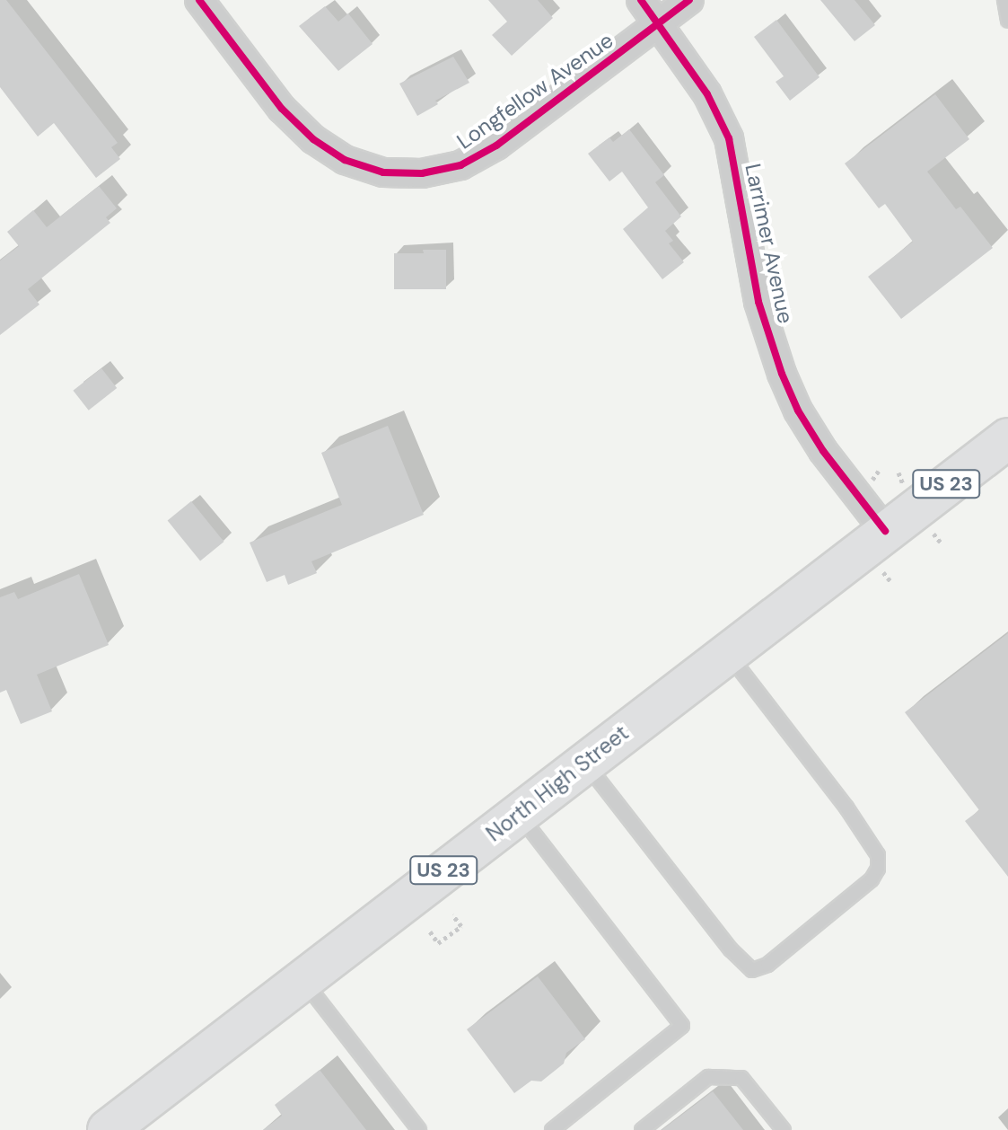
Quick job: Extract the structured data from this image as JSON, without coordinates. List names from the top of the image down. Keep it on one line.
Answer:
{"streets":{"main road":["US 23","North High Street"],"street":["Longfellow Avenue","Larrimer Avenue"]},"crossings":[["Longfellow Avenue","Larrimer Avenue"],["Larrimer Avenue","North High Street"]]}
